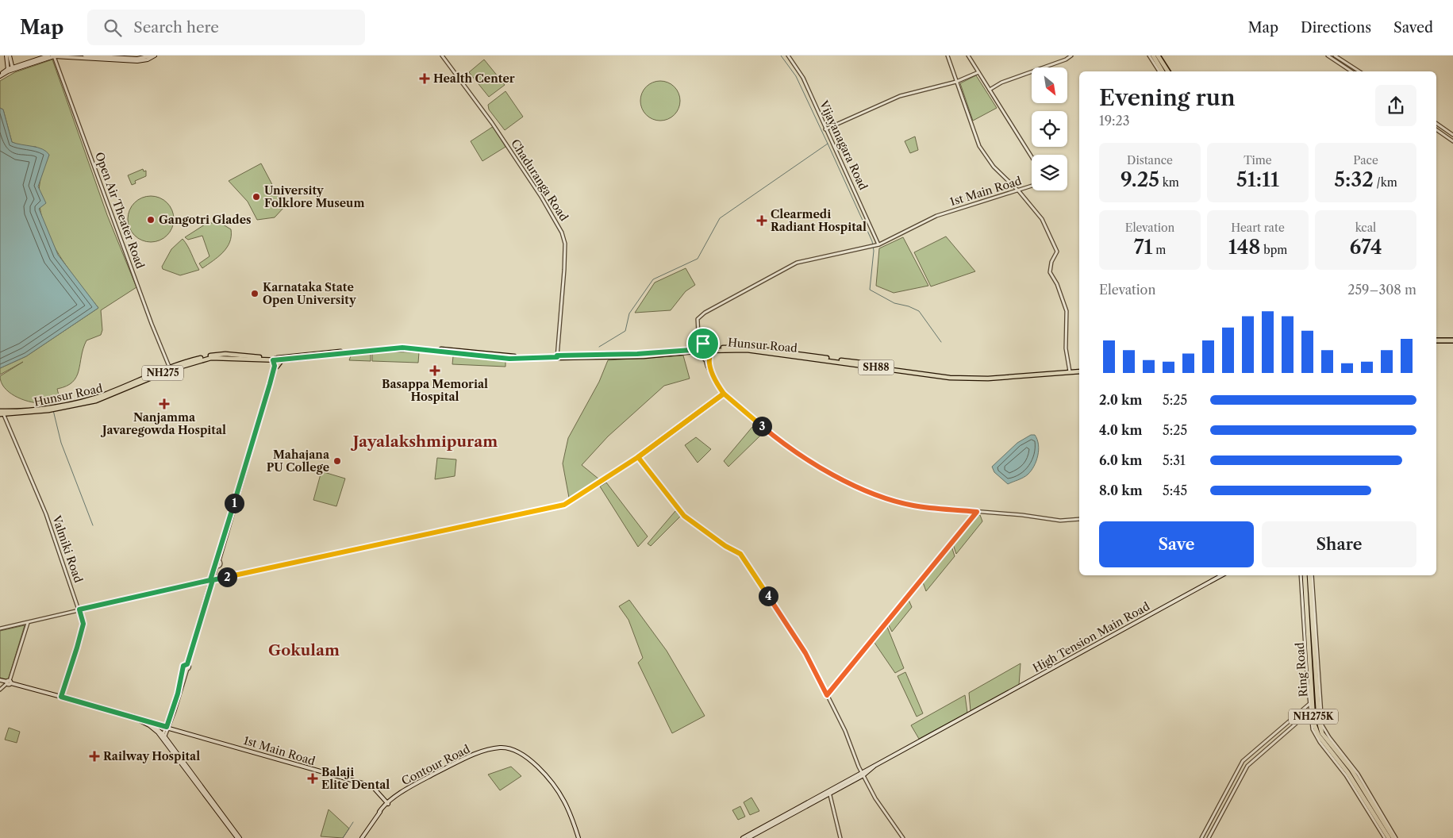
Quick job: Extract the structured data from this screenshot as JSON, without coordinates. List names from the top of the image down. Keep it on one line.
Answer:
{"streets":{"highway":["Ring Road","NH275K"],"main road":["1st Main Road","Hunsur Road","SH88","NH275","High Tension Main Road","Contour Road"],"street":["Vijayanagara Road","Chaduranga Road","Open Air Theater Road","Valmiki Road"]},"crossings":[["Vijayanagara Road","1st Main Road"],["Chaduranga Road","Hunsur Road"],["1st Main Road","Hunsur Road"],["1st Main Road","Contour Road"],["Open Air Theater Road","Hunsur Road"],["Hunsur Road","Valmiki Road"]],"districts":["Jayalakshmipuram","Gokulam"],"places":{"health":["Health Center","Clearmedi Radiant Hospital","Basappa Memorial Hospital","Nanjamma Javaregowda Hospital","Railway Hospital","Balaji Elite Dental"],"other":["University Folklore Museum","Gangotri Glades","Karnataka State Open University","Mahajana PU College"]},"north":"bottom right","page":{"header":"Map","search":"Search here","nav":["Map","Directions","Saved"],"heading":["Evening run","19:23"],"stats":[["Distance","9.25 km"],["Time","51:11"],["Pace","5:32 /km"],["Elevation","71 m"],["Heart rate","148 bpm"],["kcal","674"]],"chart":["Elevation","259–308 m"],"list":[{"name":"2.0 km","note":"5:25"},{"name":"4.0 km","note":"5:25"},{"name":"6.0 km","note":"5:31"},{"name":"8.0 km","note":"5:45"}],"pins":["3","1","2","4"],"buttons":["Save","Share"]}}
